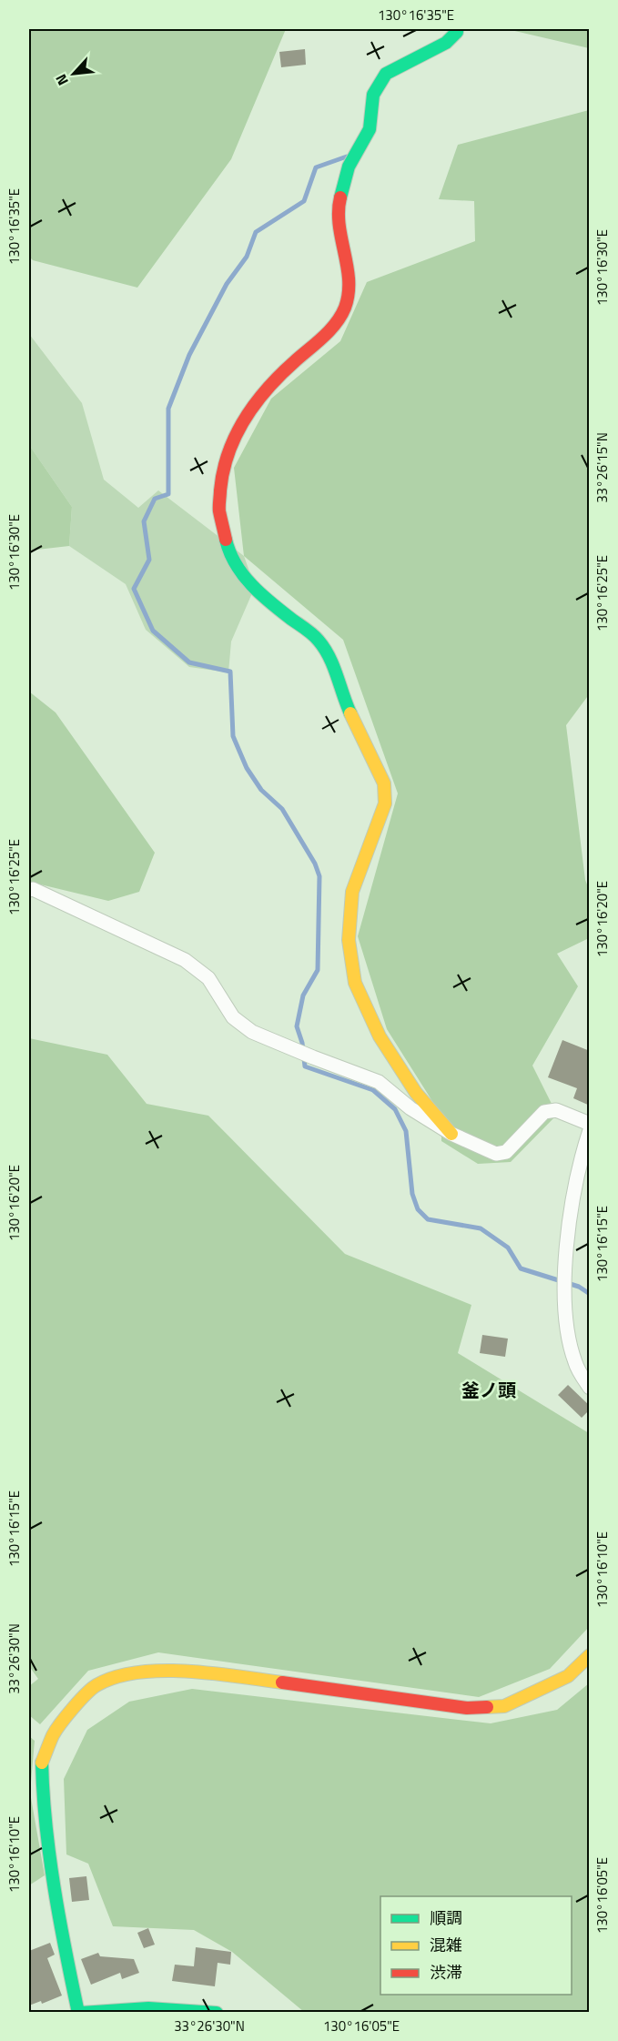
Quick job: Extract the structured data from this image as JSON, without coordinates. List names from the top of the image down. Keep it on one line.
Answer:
{"districts":["釜ノ頭"],"legend":["順調","混雑","渋滞"],"north":"bottom left","coordinates":["130°16'35\"E","130°16'30\"E","33°26'15\"N","130°16'25\"E","130°16'20\"E","130°16'15\"E","130°16'10\"E","33°26'30\"N","130°16'05\"E"]}
